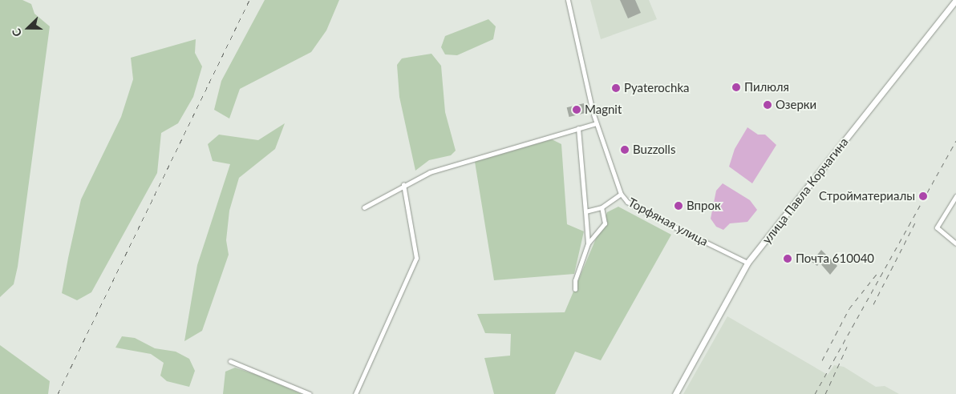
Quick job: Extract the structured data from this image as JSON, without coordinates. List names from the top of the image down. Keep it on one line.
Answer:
{"streets":{"main road":["улица Павла Корчагина"],"street":["Торфяная улица"]},"crossings":[["улица Павла Корчагина","Торфяная улица"]],"places":["Пилюля","Pyaterochka","Озерки","Magnit","Buzzolls","Стройматериалы","Впрок","Почта 610040"],"north":"left"}
